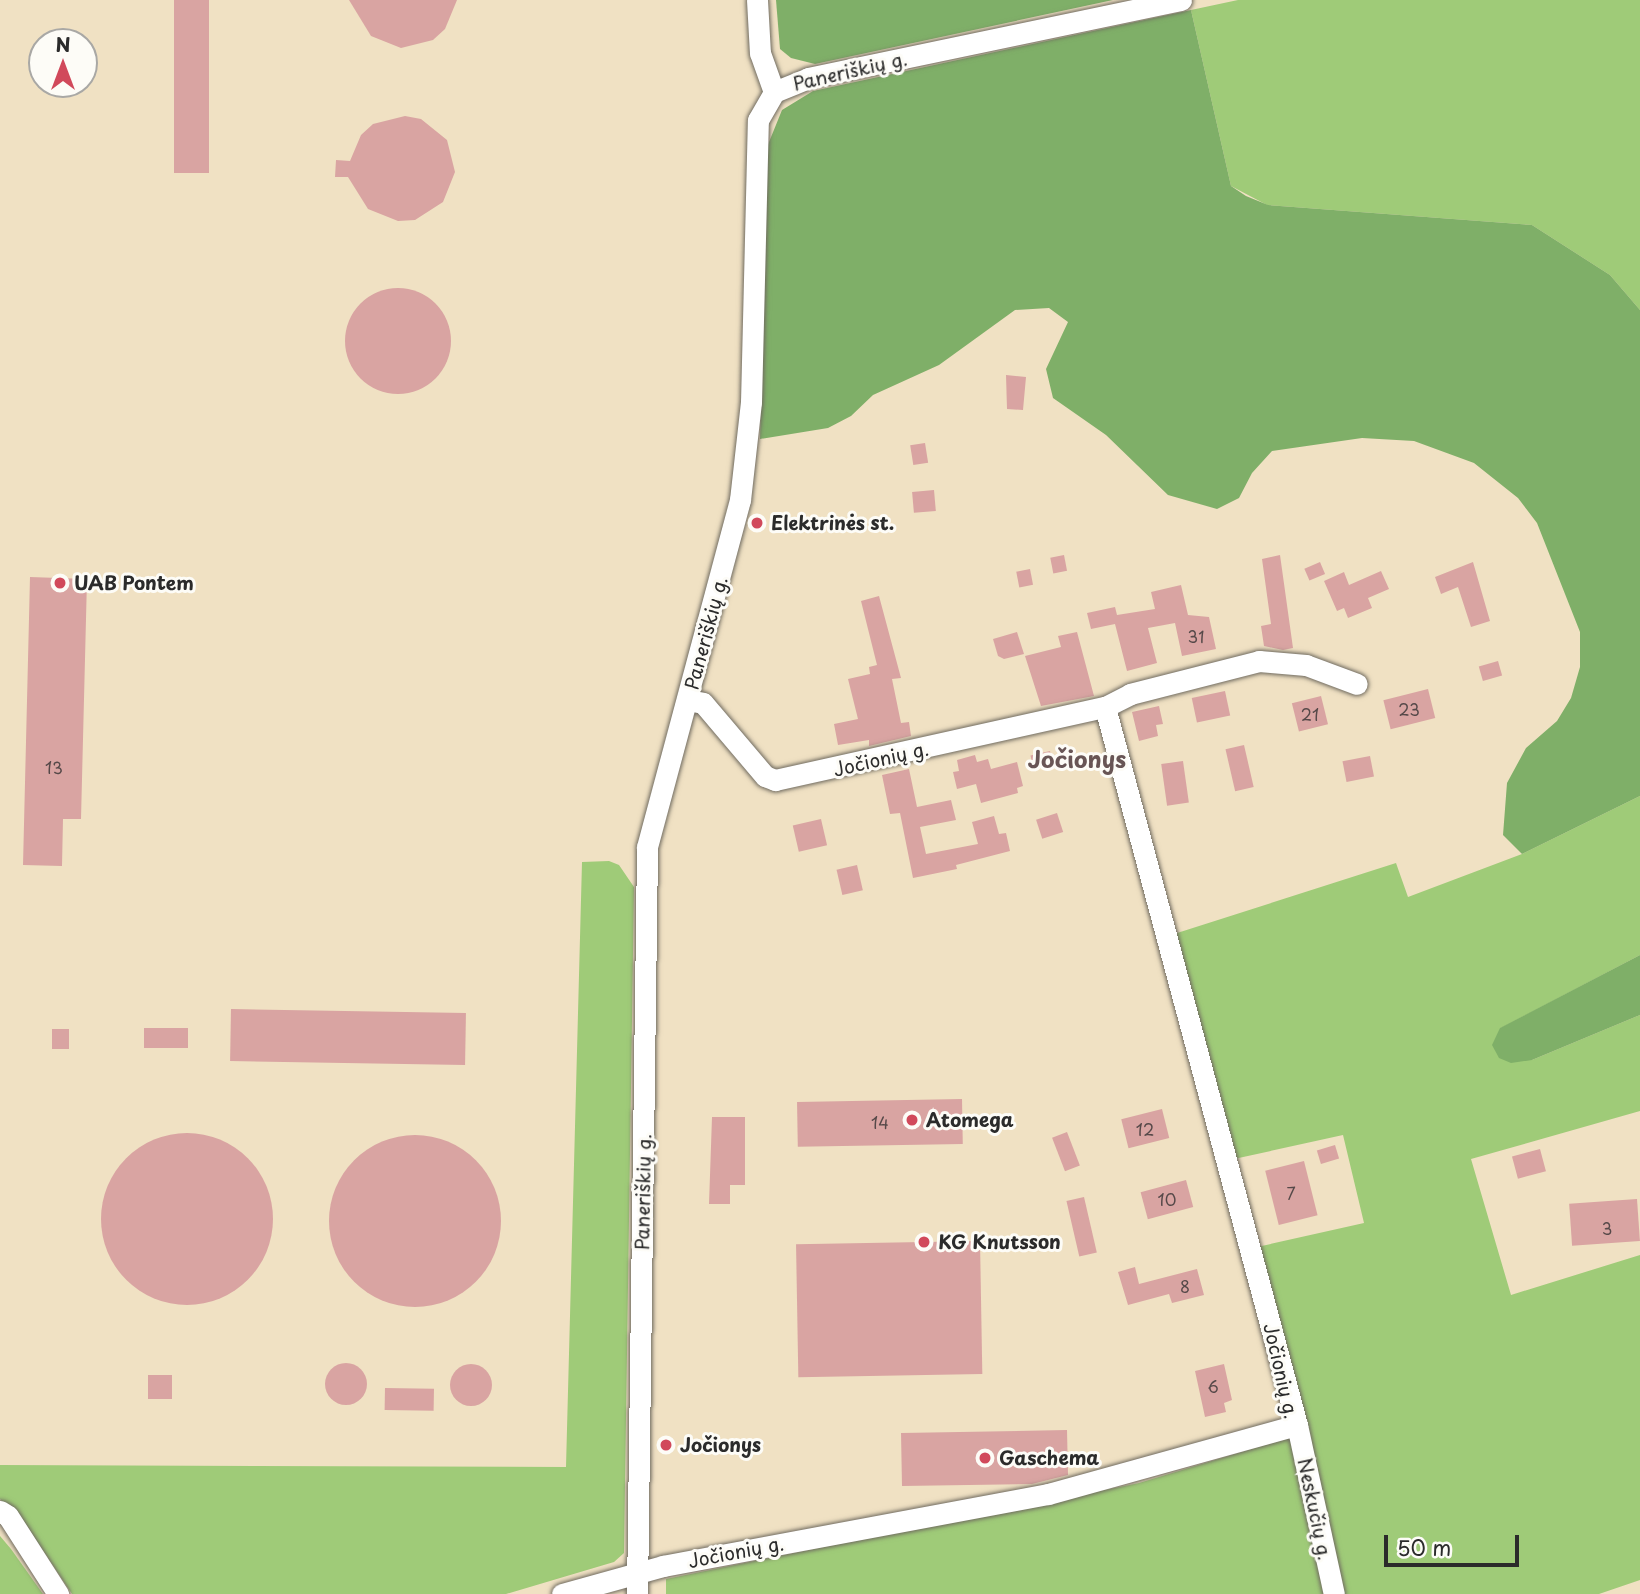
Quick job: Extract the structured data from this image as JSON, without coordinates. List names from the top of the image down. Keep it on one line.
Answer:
{"streets":{"street":["Paneriškių g.","Jočionių g.","Neskučių g."]},"crossings":[["Paneriškių g.","Jočionių g."],["Jočionių g.","Neskučių g."]],"districts":["Jočionys"],"places":["Elektrinės st.","UAB Pontem","Atomega","KG Knutsson","Jočionys","Gaschema"],"house_numbers":["31","23","21","13","14","12","7","10","3","8","6"],"scale_bar":"50 m","north":"top"}
